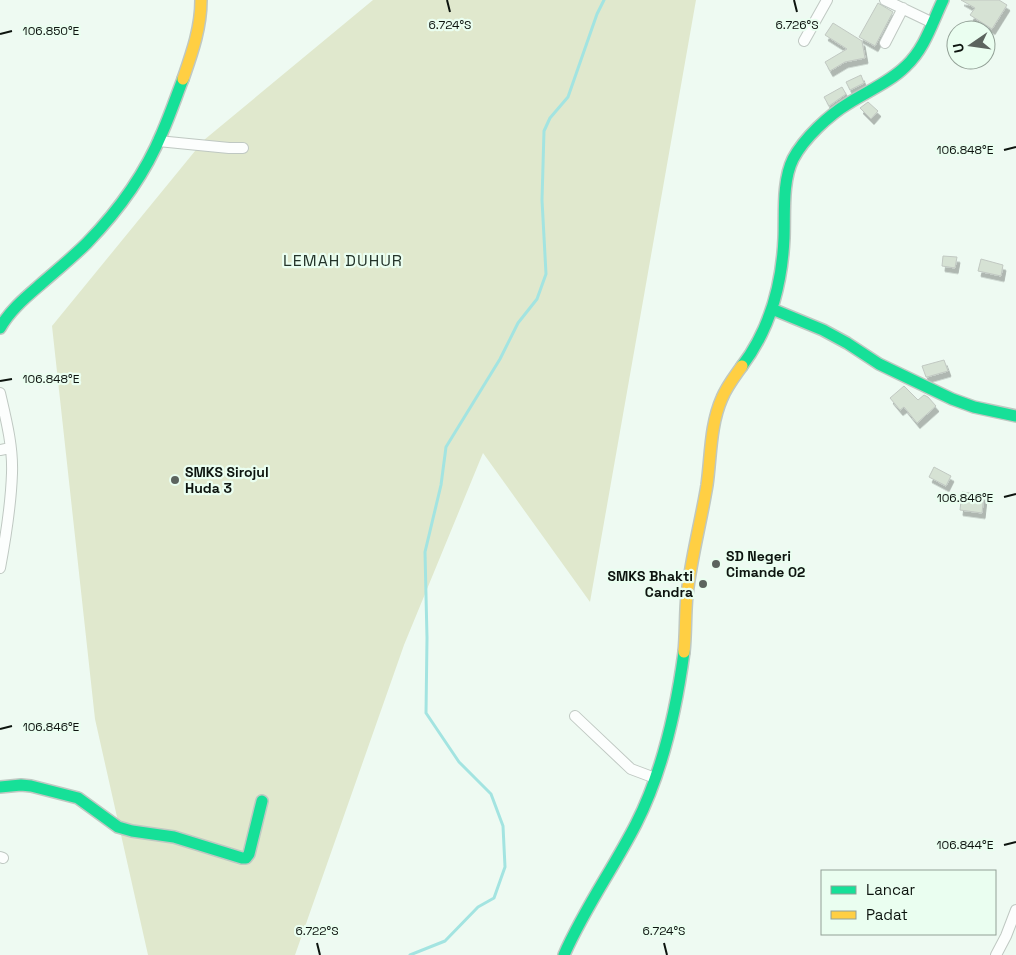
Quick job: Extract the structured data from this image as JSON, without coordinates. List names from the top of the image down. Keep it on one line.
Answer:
{"districts":["LEMAH DUHUR"],"places":["SMKS Sirojul Huda 3","SD Negeri Cimande 02","SMKS Bhakti Candra"],"legend":["Lancar","Padat"],"north":"left","coordinates":["6.724°S","6.726°S","106.850°E","106.848°E","106.846°E","106.844°E","6.722°S"]}
